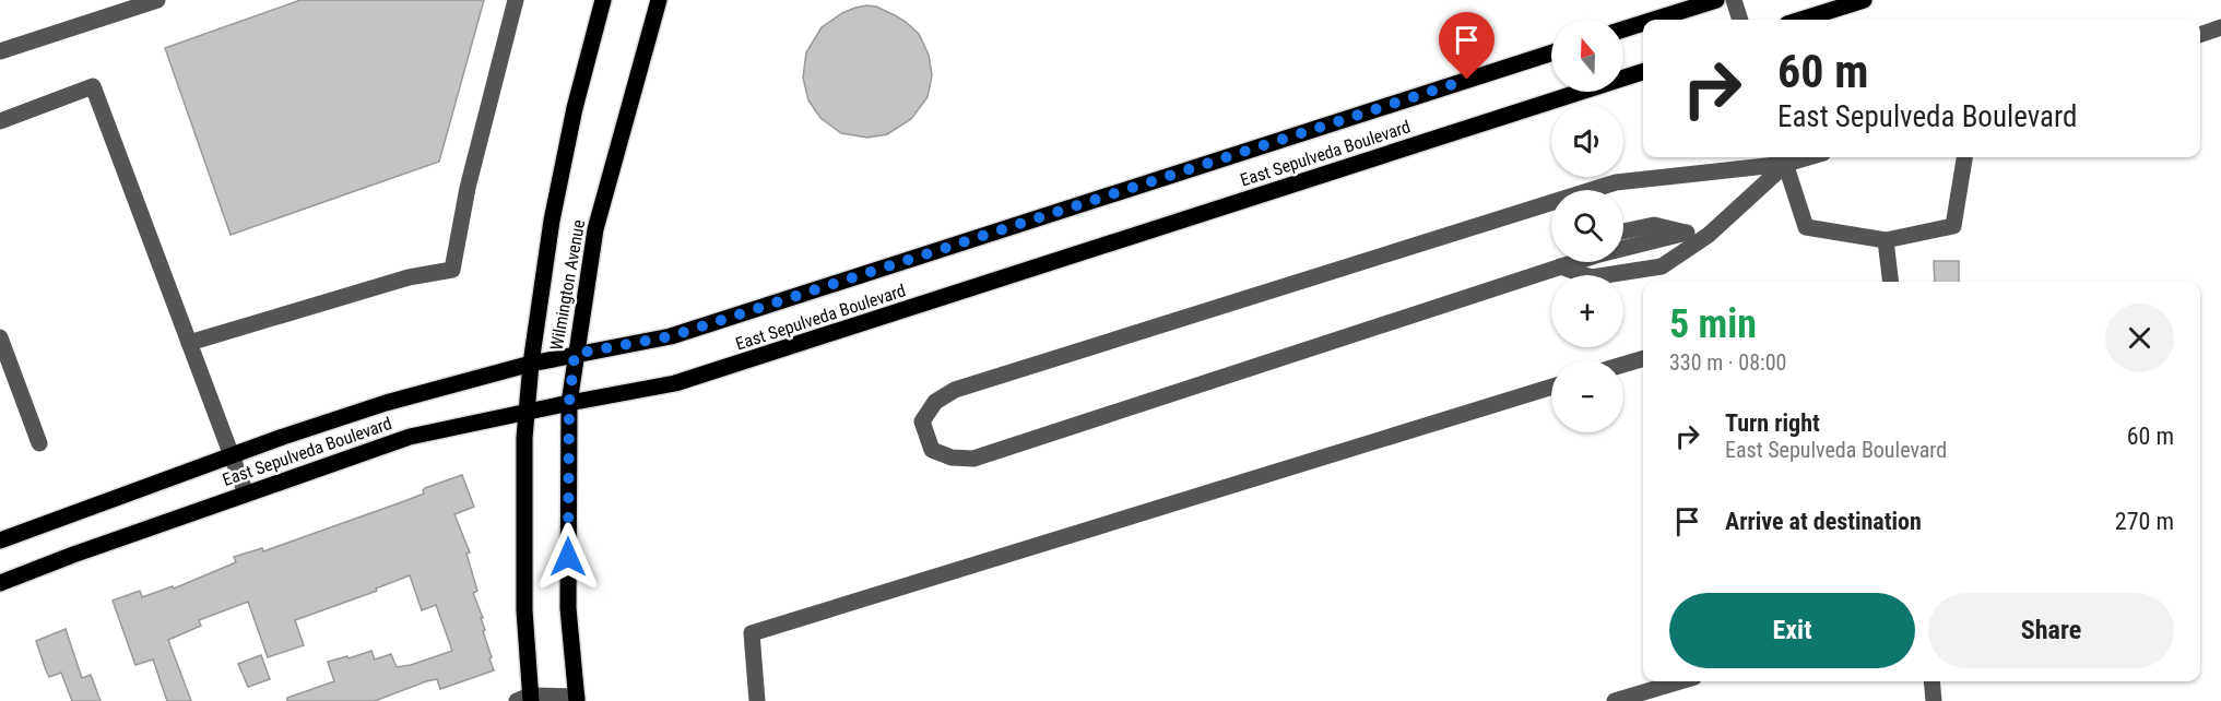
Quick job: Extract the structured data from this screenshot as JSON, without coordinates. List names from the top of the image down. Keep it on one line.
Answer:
{"streets":{"main road":["East Sepulveda Boulevard","Wilmington Avenue"]},"crossings":[["East Sepulveda Boulevard","Wilmington Avenue"]],"north":"top","page":{"map_buttons":["+","−"],"turn":["60 m","East Sepulveda Boulevard"],"heading":["5 min","330 m · 08:00"],"list":[{"name":"Turn right","note":"East Sepulveda Boulevard","value":"60 m"},{"name":"Arrive at destination","value":"270 m"}],"buttons":["Exit","Share"]}}
